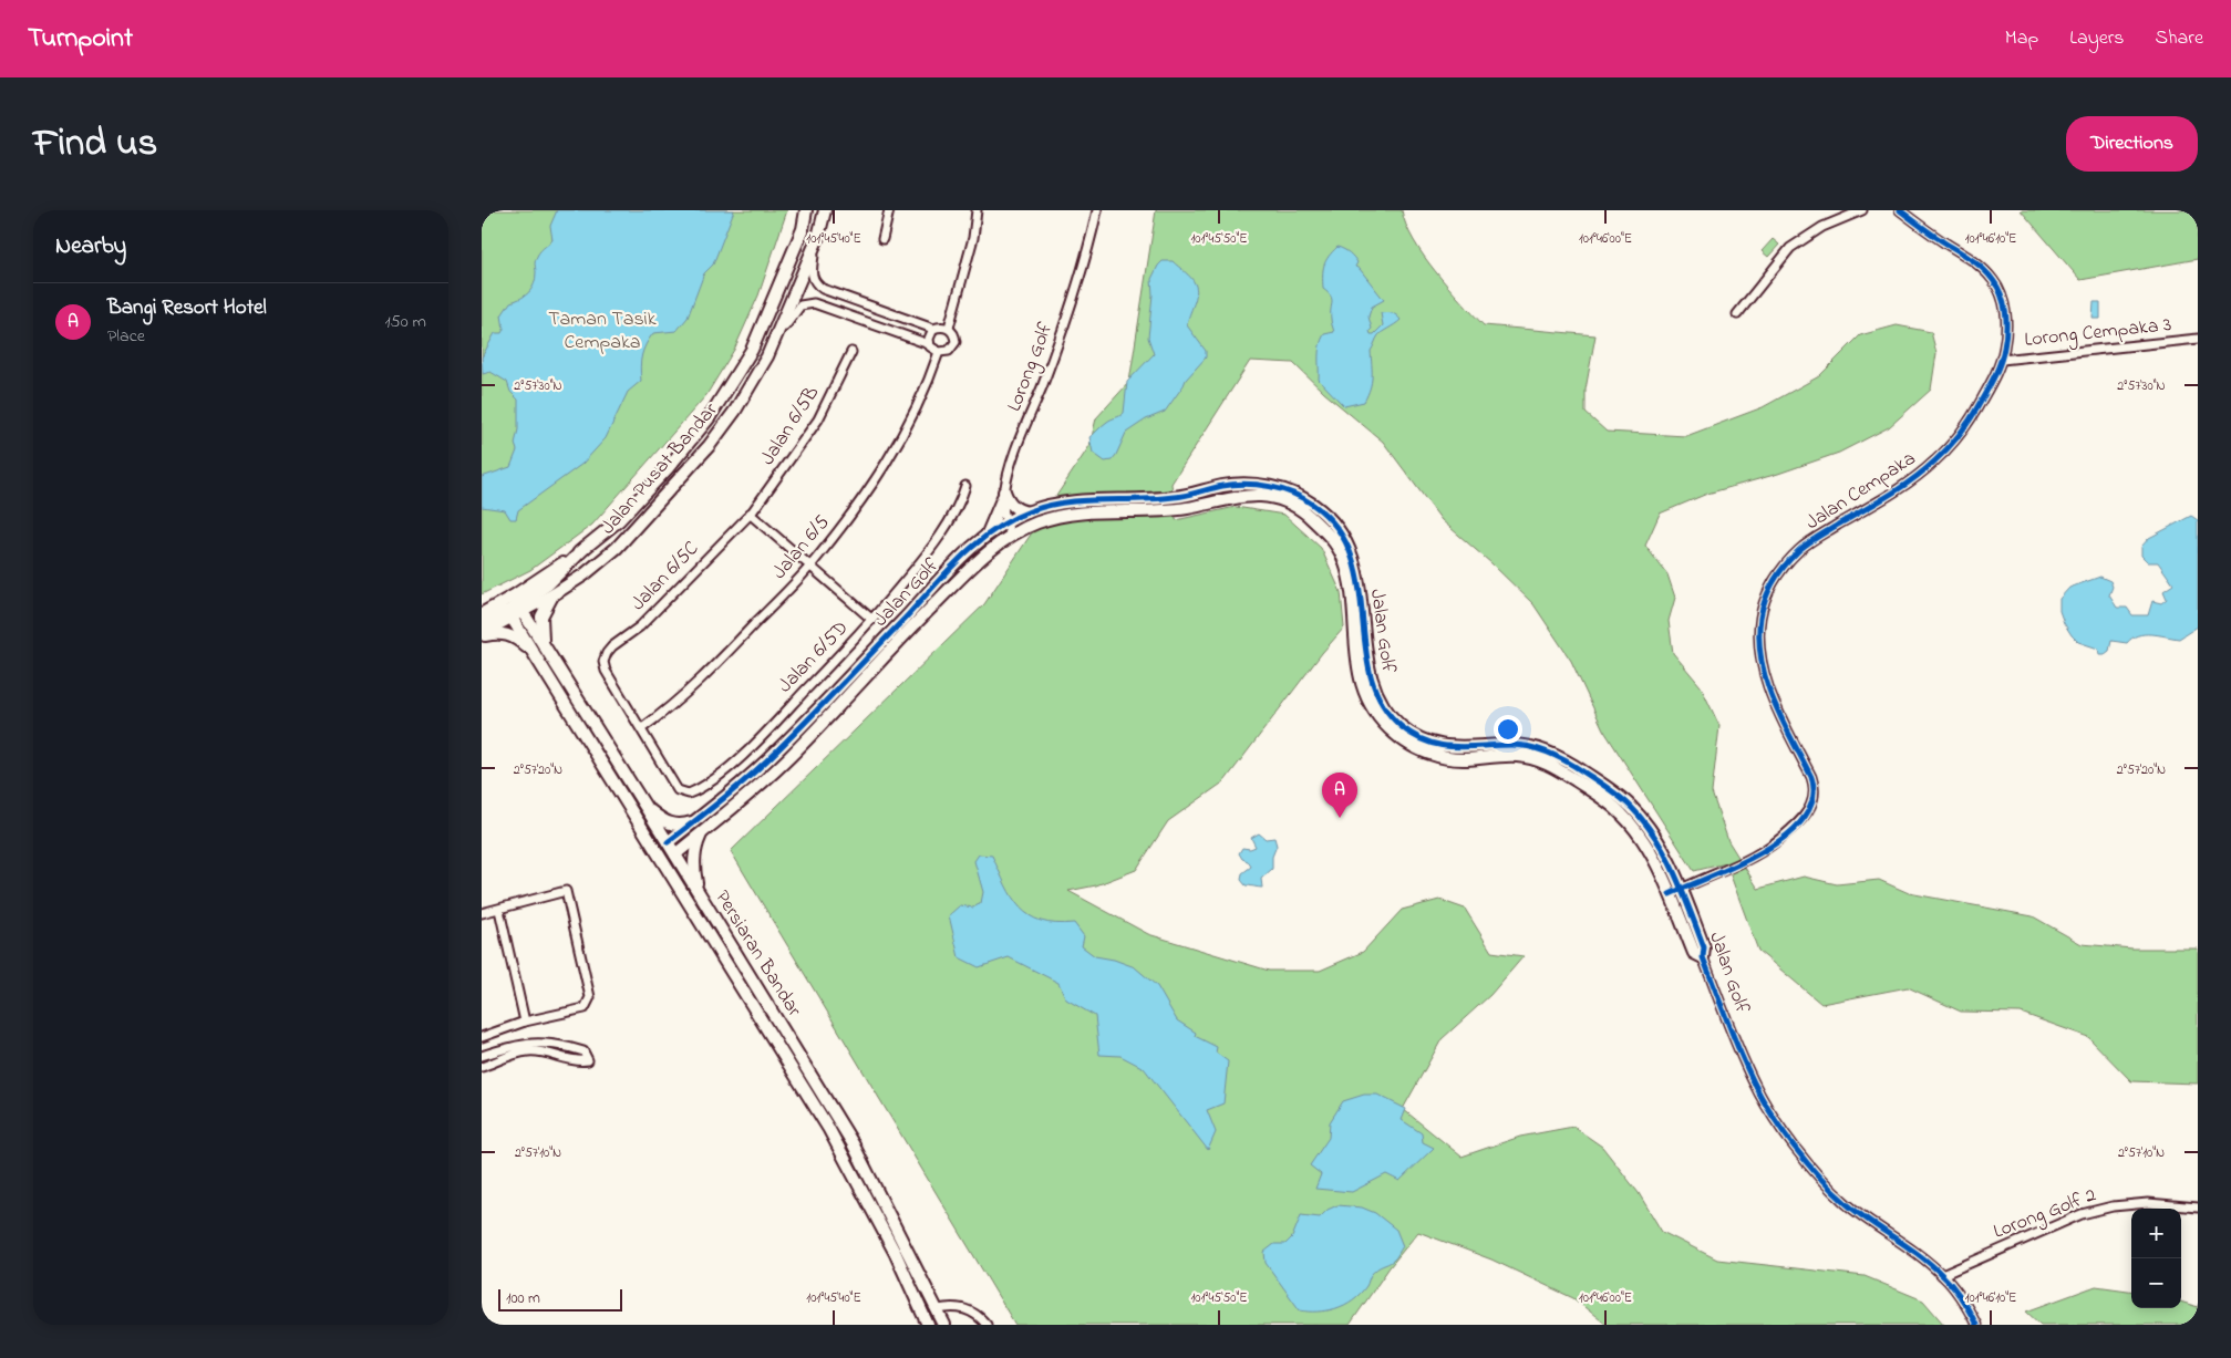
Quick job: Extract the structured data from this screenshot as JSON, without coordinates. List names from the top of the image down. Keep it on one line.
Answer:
{"streets":{"main road":["Jalan Pusat Bandar","Jalan Golf","Persiaran Bandar"],"street":["Lorong Cempaka 3","Lorong Golf","Jalan 6/5B","Jalan Cempaka","Jalan 6/5","Jalan 6/5C","Jalan 6/5D","Lorong Golf 2"]},"crossings":[["Lorong Cempaka 3","Jalan Cempaka"],["Lorong Golf","Jalan Golf"],["Jalan 6/5B","Jalan 6/5C"],["Jalan Pusat Bandar","Persiaran Bandar"],["Jalan Cempaka","Jalan Golf"],["Jalan 6/5","Jalan 6/5C"],["Jalan 6/5","Jalan 6/5D"],["Jalan 6/5C","Jalan 6/5D"],["Jalan Golf","Persiaran Bandar"],["Jalan Golf","Lorong Golf 2"]],"parks":["Taman Tasik Cempaka"],"scale_bar":"100 m","page":{"header":"Turnpoint","nav":["Map","Layers","Share"],"title":"Find us","buttons":"Directions","heading":"Nearby","list":[{"mark":"A","name":"Bangi Resort Hotel","note":"Place","value":"150 m"}],"pins":"A","map_buttons":["+","−"],"scale":"100 m"},"coordinates":["101°45'40\"E","101°45'50\"E","101°46'00\"E","101°46'10\"E","2°57'30\"N","2°57'20\"N","2°57'10\"N"]}
